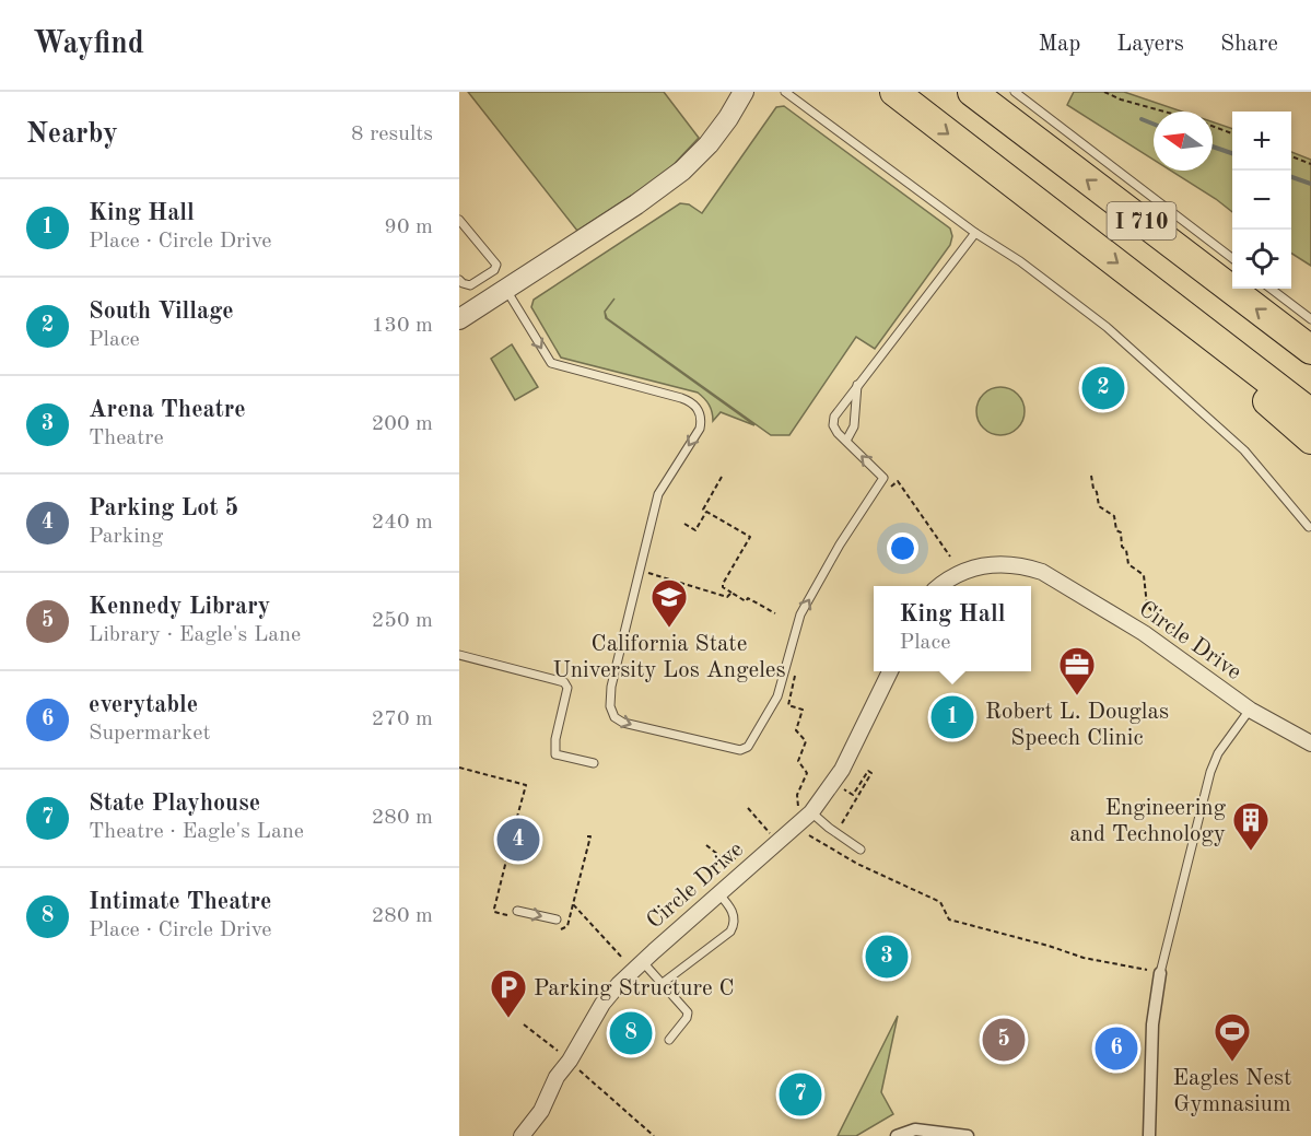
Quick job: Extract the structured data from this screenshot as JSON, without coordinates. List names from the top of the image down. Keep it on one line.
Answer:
{"streets":{"highway":["I 710"],"street":["Circle Drive"]},"places":{"school or university":["California State University Los Angeles"],"office":["Robert L. Douglas Speech Clinic"],"building":["Engineering and Technology"],"parking":["Parking Structure C"],"sports":["Eagles Nest Gymnasium"]},"north":"left","page":{"header":"Wayfind","nav":["Map","Layers","Share"],"heading":["Nearby","8 results"],"map_buttons":["+","−"],"list":[{"mark":"1","name":"King Hall","note":"Place · Circle Drive","value":"90 m"},{"mark":"2","name":"South Village","note":"Place","value":"130 m"},{"mark":"3","name":"Arena Theatre","note":"Theatre","value":"200 m"},{"mark":"4","name":"Parking Lot 5","note":"Parking","value":"240 m"},{"mark":"5","name":"Kennedy Library","note":"Library · Eagle's Lane","value":"250 m"},{"mark":"6","name":"everytable","note":"Supermarket","value":"270 m"},{"mark":"7","name":"State Playhouse","note":"Theatre · Eagle's Lane","value":"280 m"},{"mark":"8","name":"Intimate Theatre","note":"Place · Circle Drive","value":"280 m"}],"pins":["2","1","4","3","8","5","6","7"],"popup":["King Hall","Place"]}}
